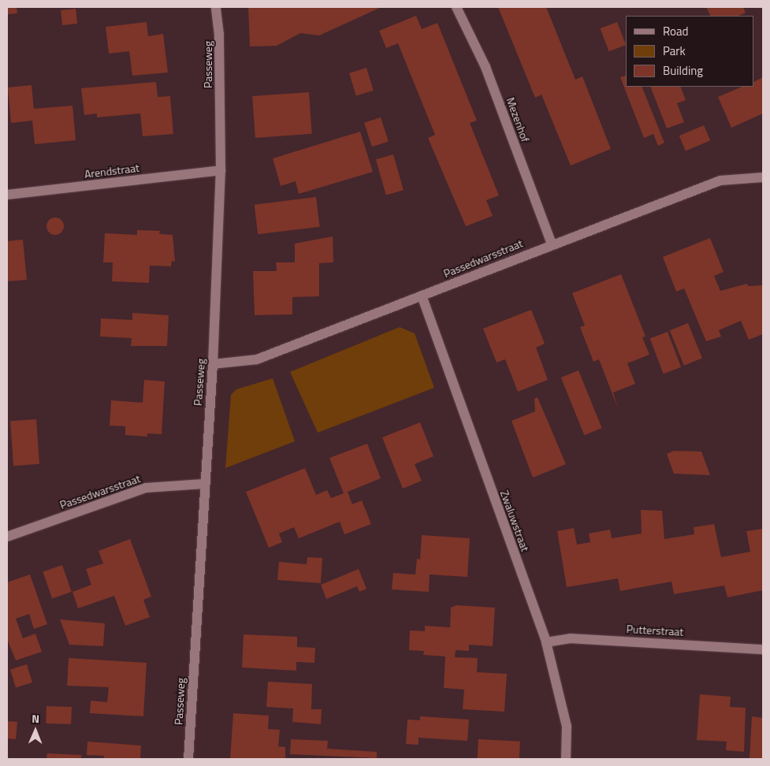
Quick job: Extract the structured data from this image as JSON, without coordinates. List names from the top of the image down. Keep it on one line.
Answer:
{"streets":{"street":["Passeweg","Mezenhof","Arendstraat","Passedwarsstraat","Zwaluwstraat","Putterstraat"]},"crossings":[["Passeweg","Arendstraat"],["Passeweg","Passedwarsstraat"],["Mezenhof","Passedwarsstraat"],["Passedwarsstraat","Zwaluwstraat"],["Zwaluwstraat","Putterstraat"]],"legend":["Road","Park","Building"],"north":"top"}
